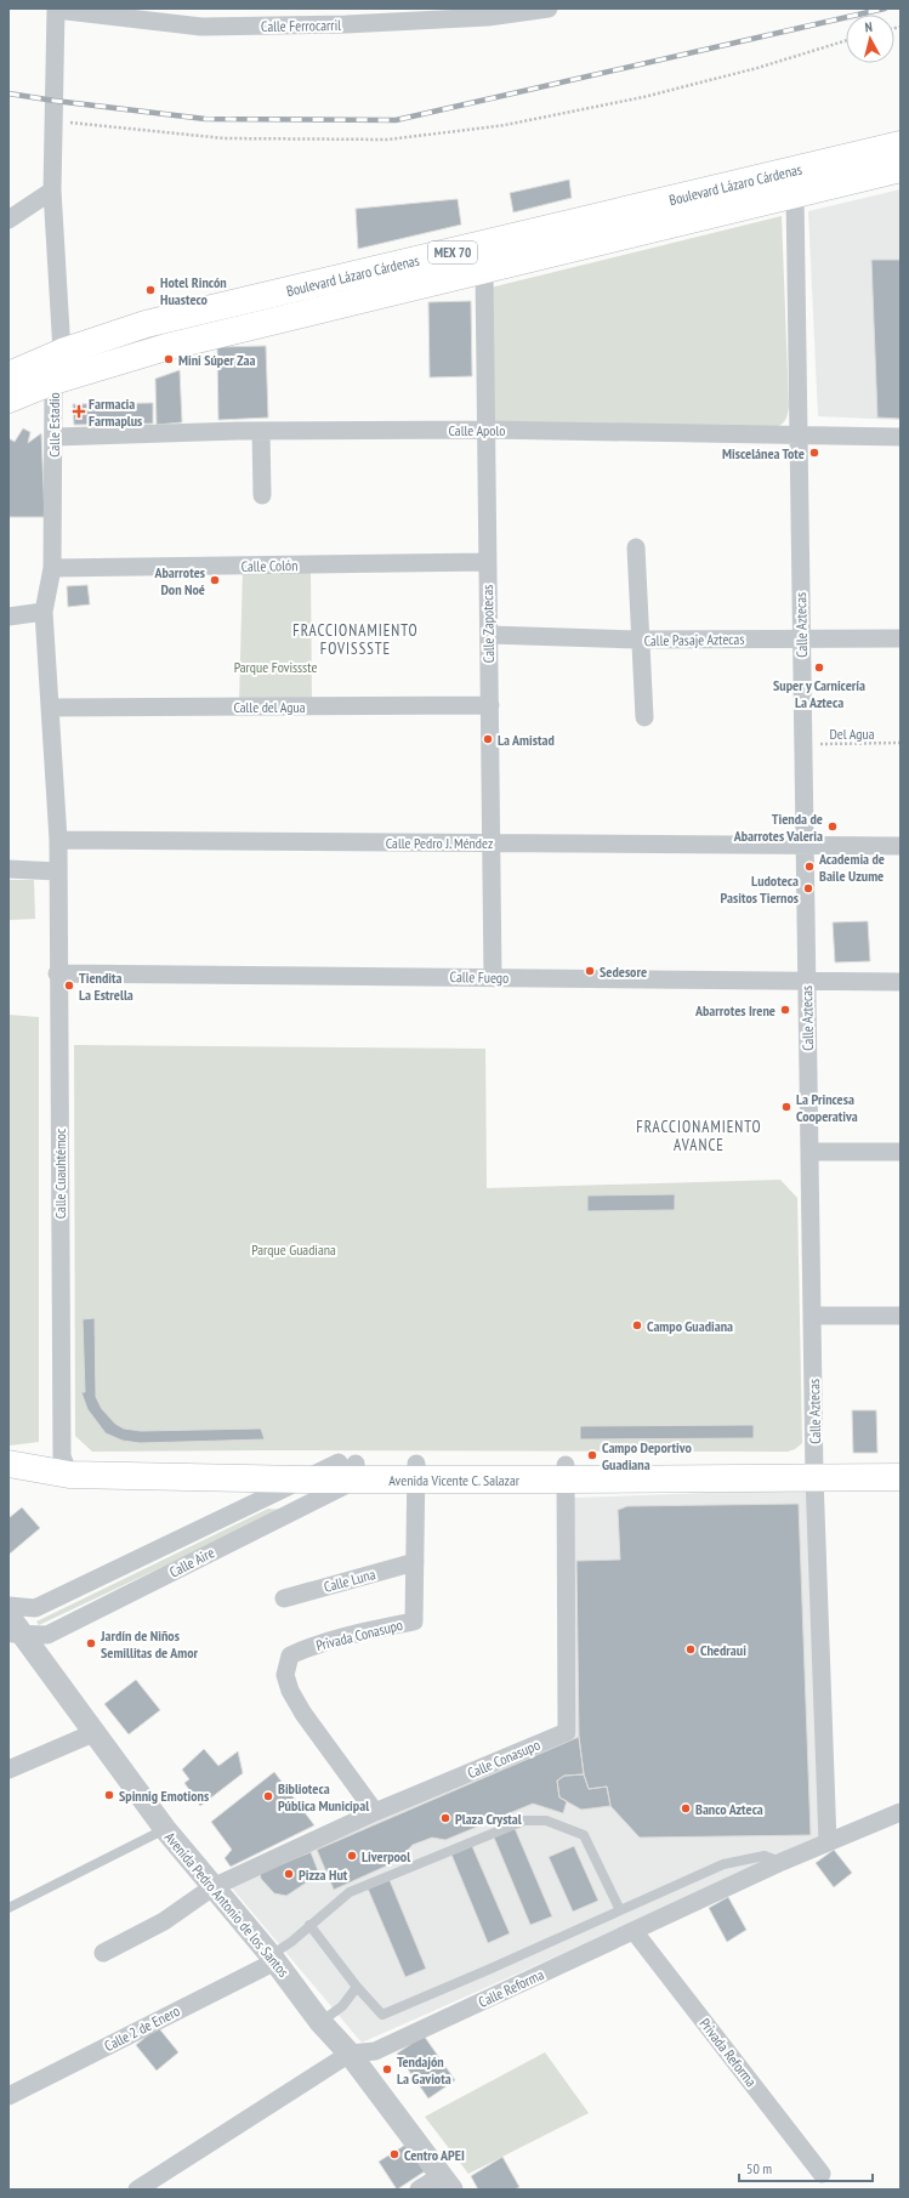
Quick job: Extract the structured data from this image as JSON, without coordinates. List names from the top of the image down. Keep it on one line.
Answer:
{"streets":{"main road":["Boulevard Lázaro Cárdenas","MEX 70","Avenida Vicente C. Salazar"],"street":["Calle Ferrocarril","Calle Estadio","Calle Apolo","Calle Colón","Calle Zapotecas","Calle Aztecas","Calle Pasaje Aztecas","Calle del Agua","Calle Pedro J. Méndez","Calle Fuego","Calle Cuauhtémoc","Calle Aire","Calle Luna","Privada Conasupo","Calle Conasupo","Avenida Pedro Antonio de los Santos","Calle Reforma","Calle 2 de Enero","Privada Reforma"],"path":["Del Agua"]},"crossings":[["Calle Ferrocarril","Calle Estadio"],["Boulevard Lázaro Cárdenas","Calle Estadio"],["Boulevard Lázaro Cárdenas","Calle Zapotecas"],["Boulevard Lázaro Cárdenas","Calle Aztecas"],["Calle Estadio","Calle Apolo"],["Calle Estadio","Calle Colón"],["Calle Estadio","Calle del Agua"],["Calle Estadio","Calle Pedro J. Méndez"],["Calle Apolo","Calle Zapotecas"],["Calle Apolo","Calle Aztecas"],["Calle Colón","Calle Zapotecas"],["Calle Zapotecas","Calle Pasaje Aztecas"],["Calle Zapotecas","Calle del Agua"],["Calle Zapotecas","Calle Pedro J. Méndez"],["Calle Zapotecas","Calle Fuego"],["Calle Aztecas","Calle Pasaje Aztecas"],["Calle Aztecas","Del Agua"],["Calle Aztecas","Calle Pedro J. Méndez"],["Calle Aztecas","Calle Fuego"],["Calle Aztecas","Avenida Vicente C. Salazar"],["Calle Aztecas","Calle Reforma"],["Calle Fuego","Calle Cuauhtémoc"],["Calle Cuauhtémoc","Avenida Vicente C. Salazar"],["Avenida Vicente C. Salazar","Calle Aire"],["Avenida Vicente C. Salazar","Privada Conasupo"],["Avenida Vicente C. Salazar","Calle Conasupo"],["Calle Aire","Avenida Pedro Antonio de los Santos"],["Calle Luna","Privada Conasupo"],["Privada Conasupo","Calle Conasupo"],["Calle Conasupo","Avenida Pedro Antonio de los Santos"],["Avenida Pedro Antonio de los Santos","Calle Reforma"],["Avenida Pedro Antonio de los Santos","Calle 2 de Enero"],["Calle Reforma","Privada Reforma"]],"districts":["FRACCIONAMIENTO FOVISSSTE","FRACCIONAMIENTO AVANCE"],"parks":["Parque Fovissste","Parque Guadiana"],"places":{"other":["Hotel Rincón Huasteco","Mini Súper Zaa","Miscelánea Tote","Abarrotes Don Noé","Super y Carnicería La Azteca","La Amistad","Tienda de Abarrotes Valeria","Academia de Baile Uzume","Ludoteca Pasitos Tiernos","Sedesore","Tiendita La Estrella","Abarrotes Irene","La Princesa Cooperativa","Campo Guadiana","Campo Deportivo Guadiana","Jardín de Niños Semillitas de Amor","Chedraui","Spinnig Emotions","Biblioteca Pública Municipal","Banco Azteca","Plaza Crystal","Liverpool","Pizza Hut","Tendajón La Gaviota","Centro APEI"],"health":["Farmacia Farmaplus"]},"scale_bar":"50 m","north":"top"}
